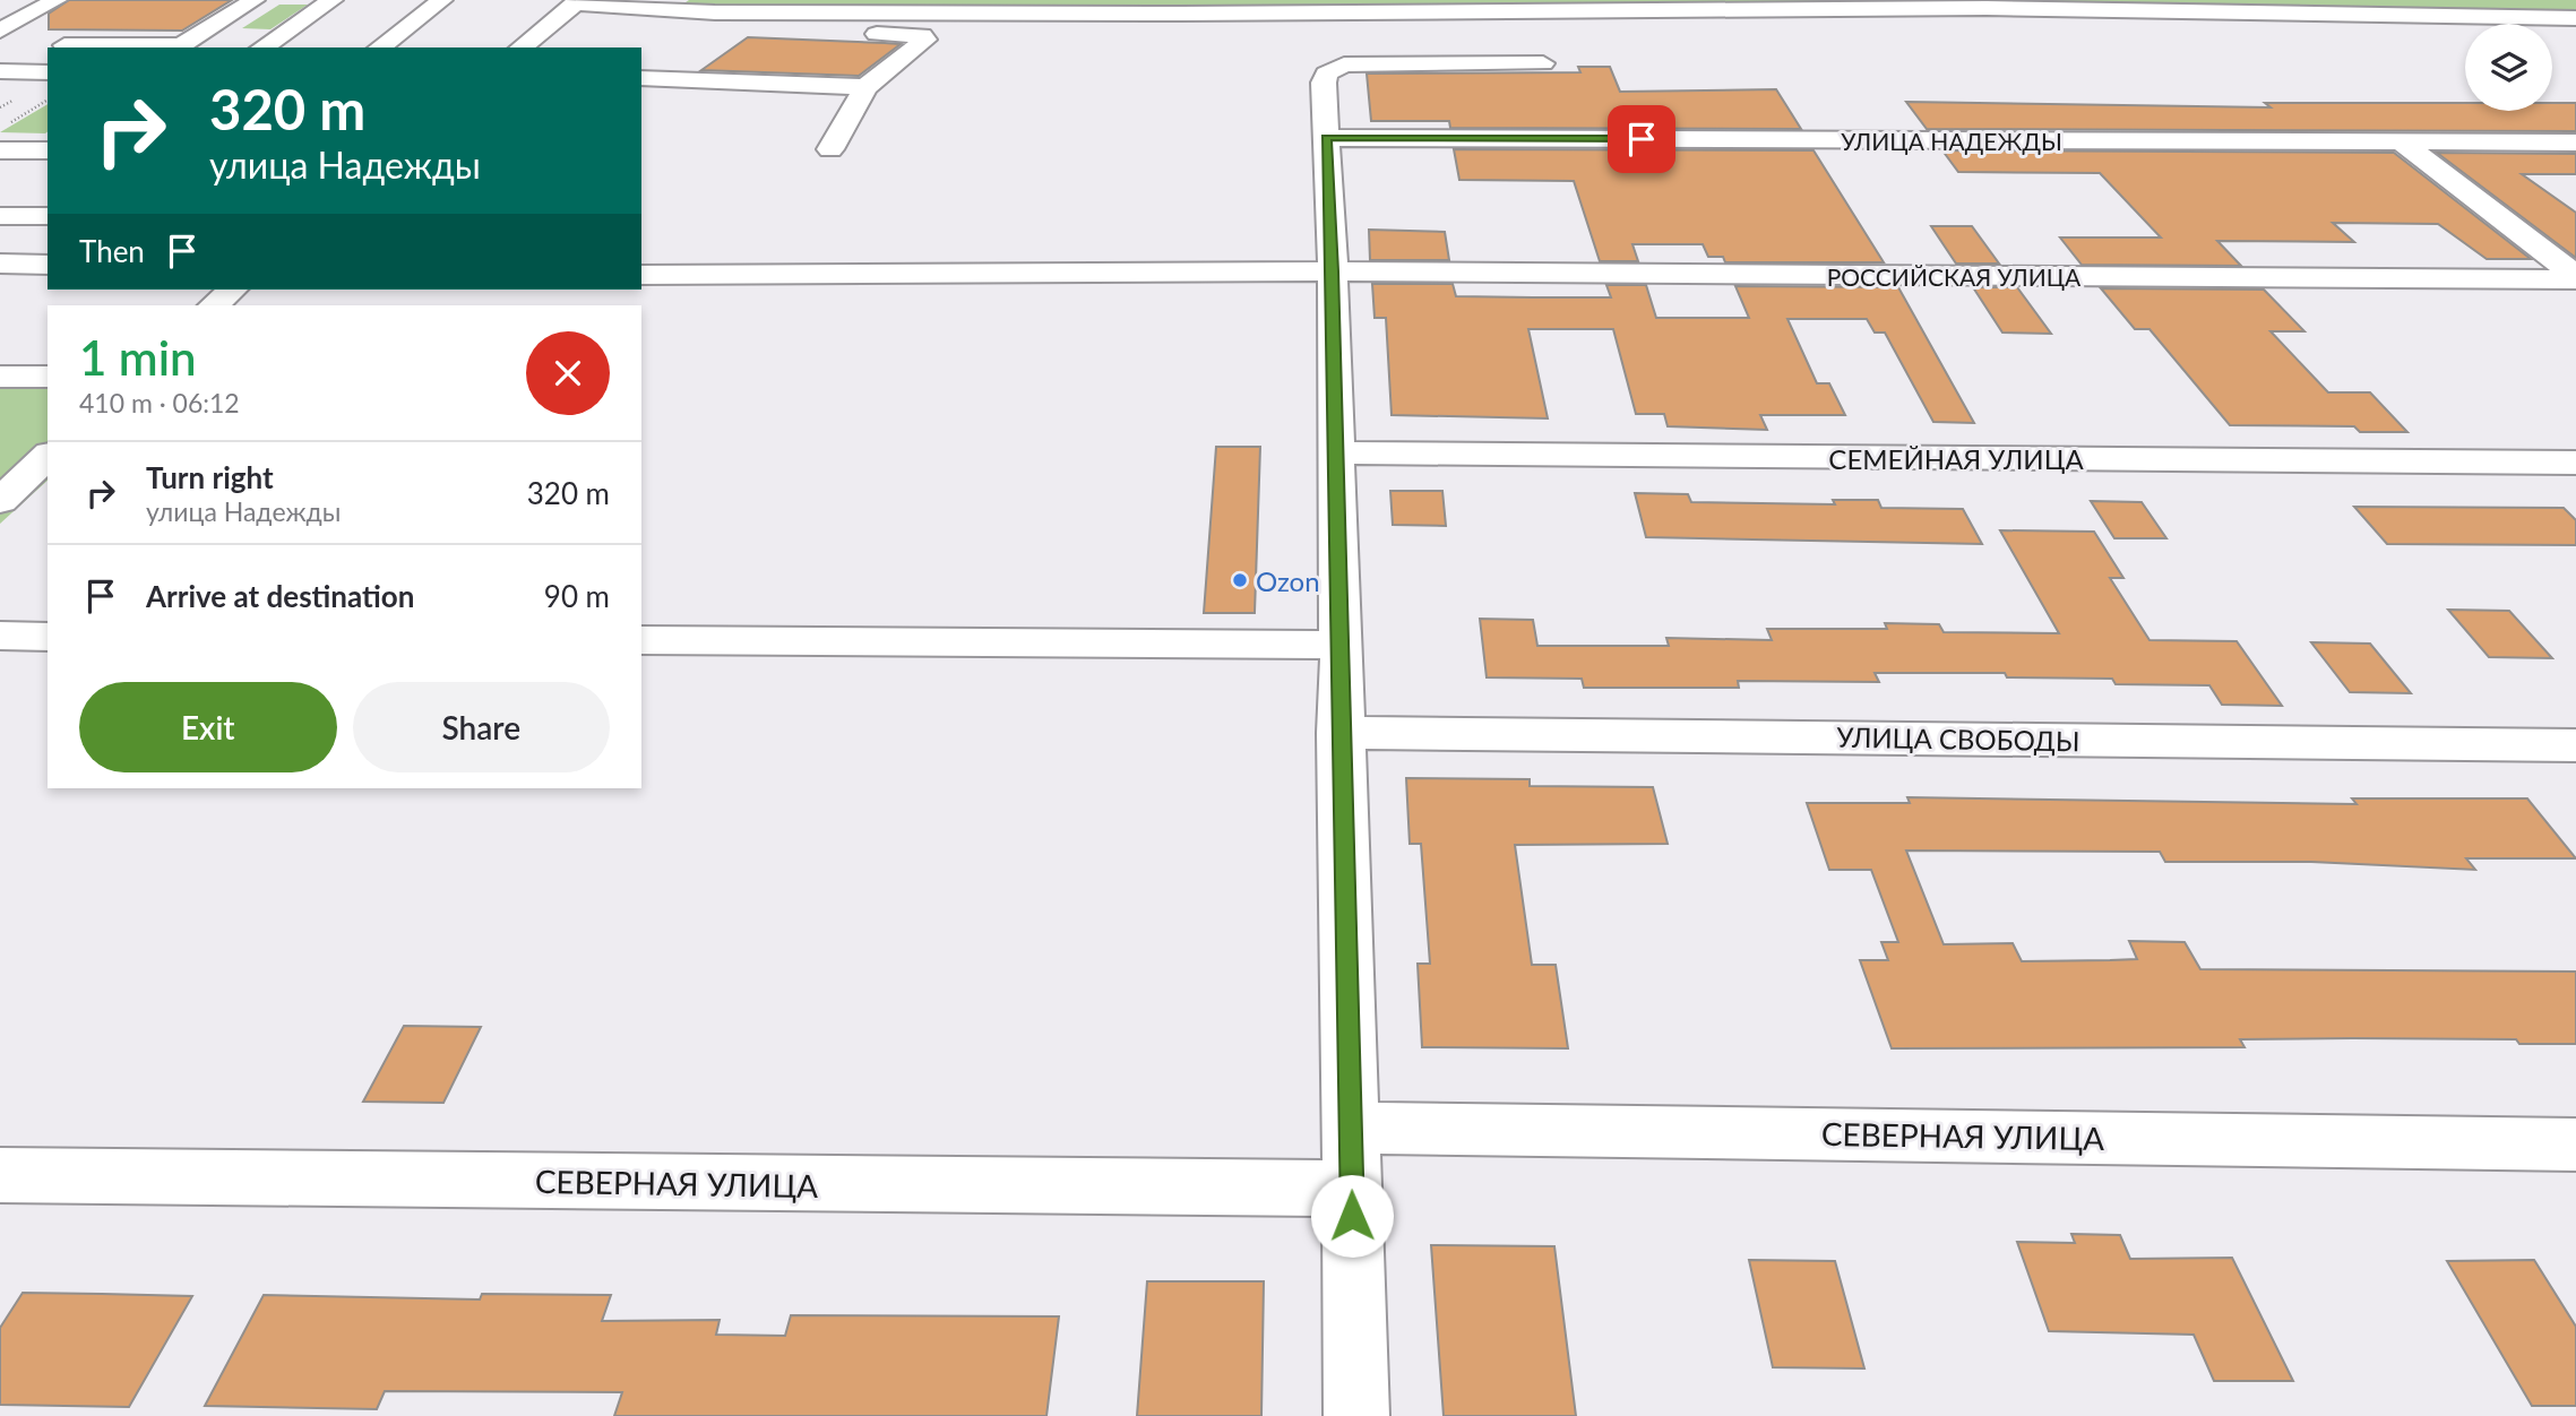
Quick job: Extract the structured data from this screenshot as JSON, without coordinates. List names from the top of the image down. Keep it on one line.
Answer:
{"streets":{"street":["УЛИЦА НАДЕЖДЫ","РОССИЙСКАЯ УЛИЦА","СЕМЕЙНАЯ УЛИЦА","УЛИЦА СВОБОДЫ","СЕВЕРНАЯ УЛИЦА"]},"places":["Ozon"],"page":{"turn":["320 m","улица Надежды"],"then":"Then","heading":["1 min","410 m · 06:12"],"list":[{"name":"Turn right","note":"улица Надежды","value":"320 m"},{"name":"Arrive at destination","value":"90 m"}],"buttons":["Exit","Share"]}}
